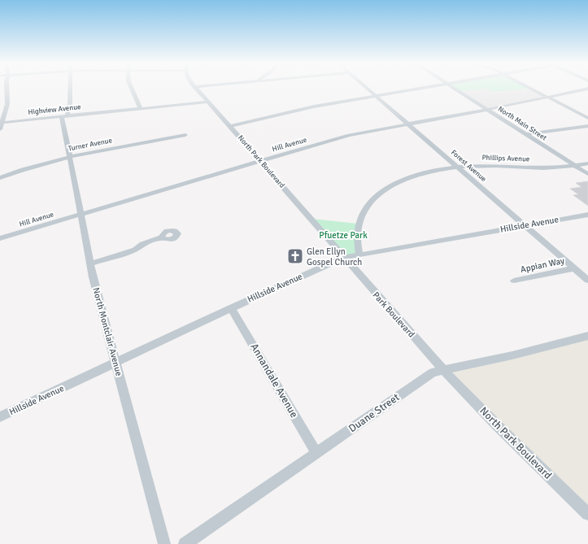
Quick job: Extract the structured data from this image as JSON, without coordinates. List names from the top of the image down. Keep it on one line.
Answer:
{"streets":{"street":["Highview Avenue","North Main Street","Turner Avenue","Hill Avenue","Phillips Avenue","North Park Boulevard","Forest Avenue","Hillside Avenue","Appian Way","Park Boulevard","North Montclair Avenue","Annandale Avenue","Duane Street"]},"crossings":[["Highview Avenue","North Park Boulevard"],["Highview Avenue","North Montclair Avenue"],["North Main Street","Hill Avenue"],["North Main Street","Phillips Avenue"],["Turner Avenue","North Montclair Avenue"],["Hill Avenue","North Park Boulevard"],["Hill Avenue","Forest Avenue"],["Hill Avenue","North Montclair Avenue"],["Phillips Avenue","Forest Avenue"],["Phillips Avenue","Hillside Avenue"],["North Park Boulevard","Hillside Avenue"],["North Park Boulevard","Park Boulevard"],["North Park Boulevard","Duane Street"],["Forest Avenue","Hillside Avenue"],["Forest Avenue","Appian Way"],["Hillside Avenue","Park Boulevard"],["Hillside Avenue","North Montclair Avenue"],["Hillside Avenue","Annandale Avenue"],["Park Boulevard","Duane Street"],["Annandale Avenue","Duane Street"]],"parks":["Pfuetze Park"],"places":{"church":["Glen Ellyn Gospel Church"]}}
